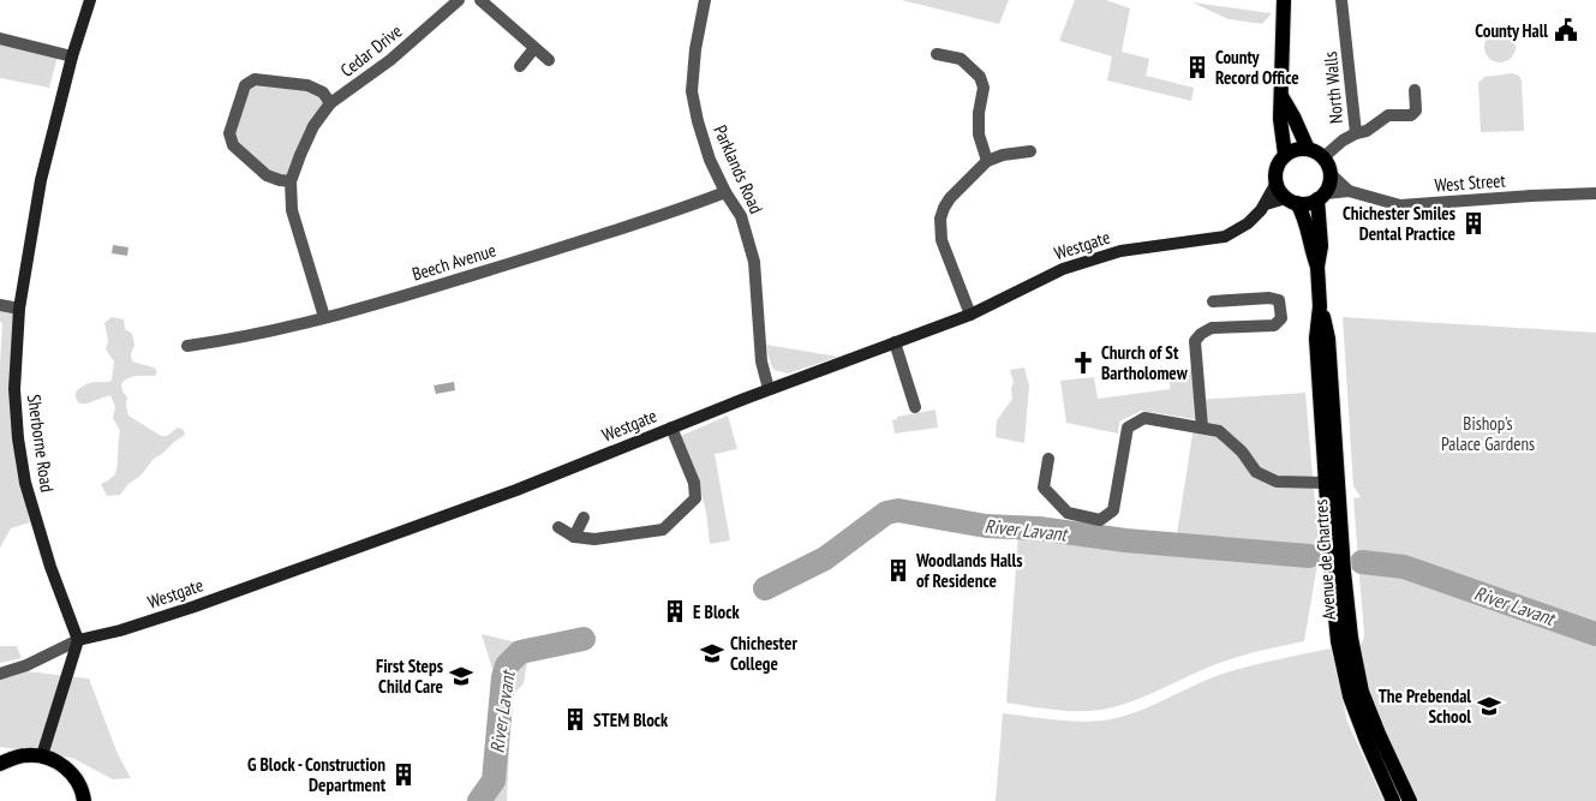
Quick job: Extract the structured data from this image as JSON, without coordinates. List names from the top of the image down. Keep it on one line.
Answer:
{"streets":{"main road":["Avenue de Chartres"],"street":["Cedar Drive","North Walls","Parklands Road","West Street","Westgate","Beech Avenue","Sherborne Road"]},"crossings":[["Cedar Drive","Beech Avenue"],["North Walls","West Street"],["North Walls","Westgate"],["North Walls","Avenue de Chartres"],["Parklands Road","Westgate"],["Parklands Road","Beech Avenue"],["West Street","Westgate"],["West Street","Avenue de Chartres"],["Westgate","Sherborne Road"],["Westgate","Avenue de Chartres"]],"water":["River Lavant"],"parks":["Bishop's Palace Gardens"],"places":{"public building":["County Hall"],"building":["County Record Office","Chichester Smiles Dental Practice","Woodlands Halls of Residence","E Block","STEM Block","G Block - Construction Department"],"church":["Church of St Bartholomew"],"school or university":["Chichester College","First Steps Child Care","The Prebendal School"]}}
